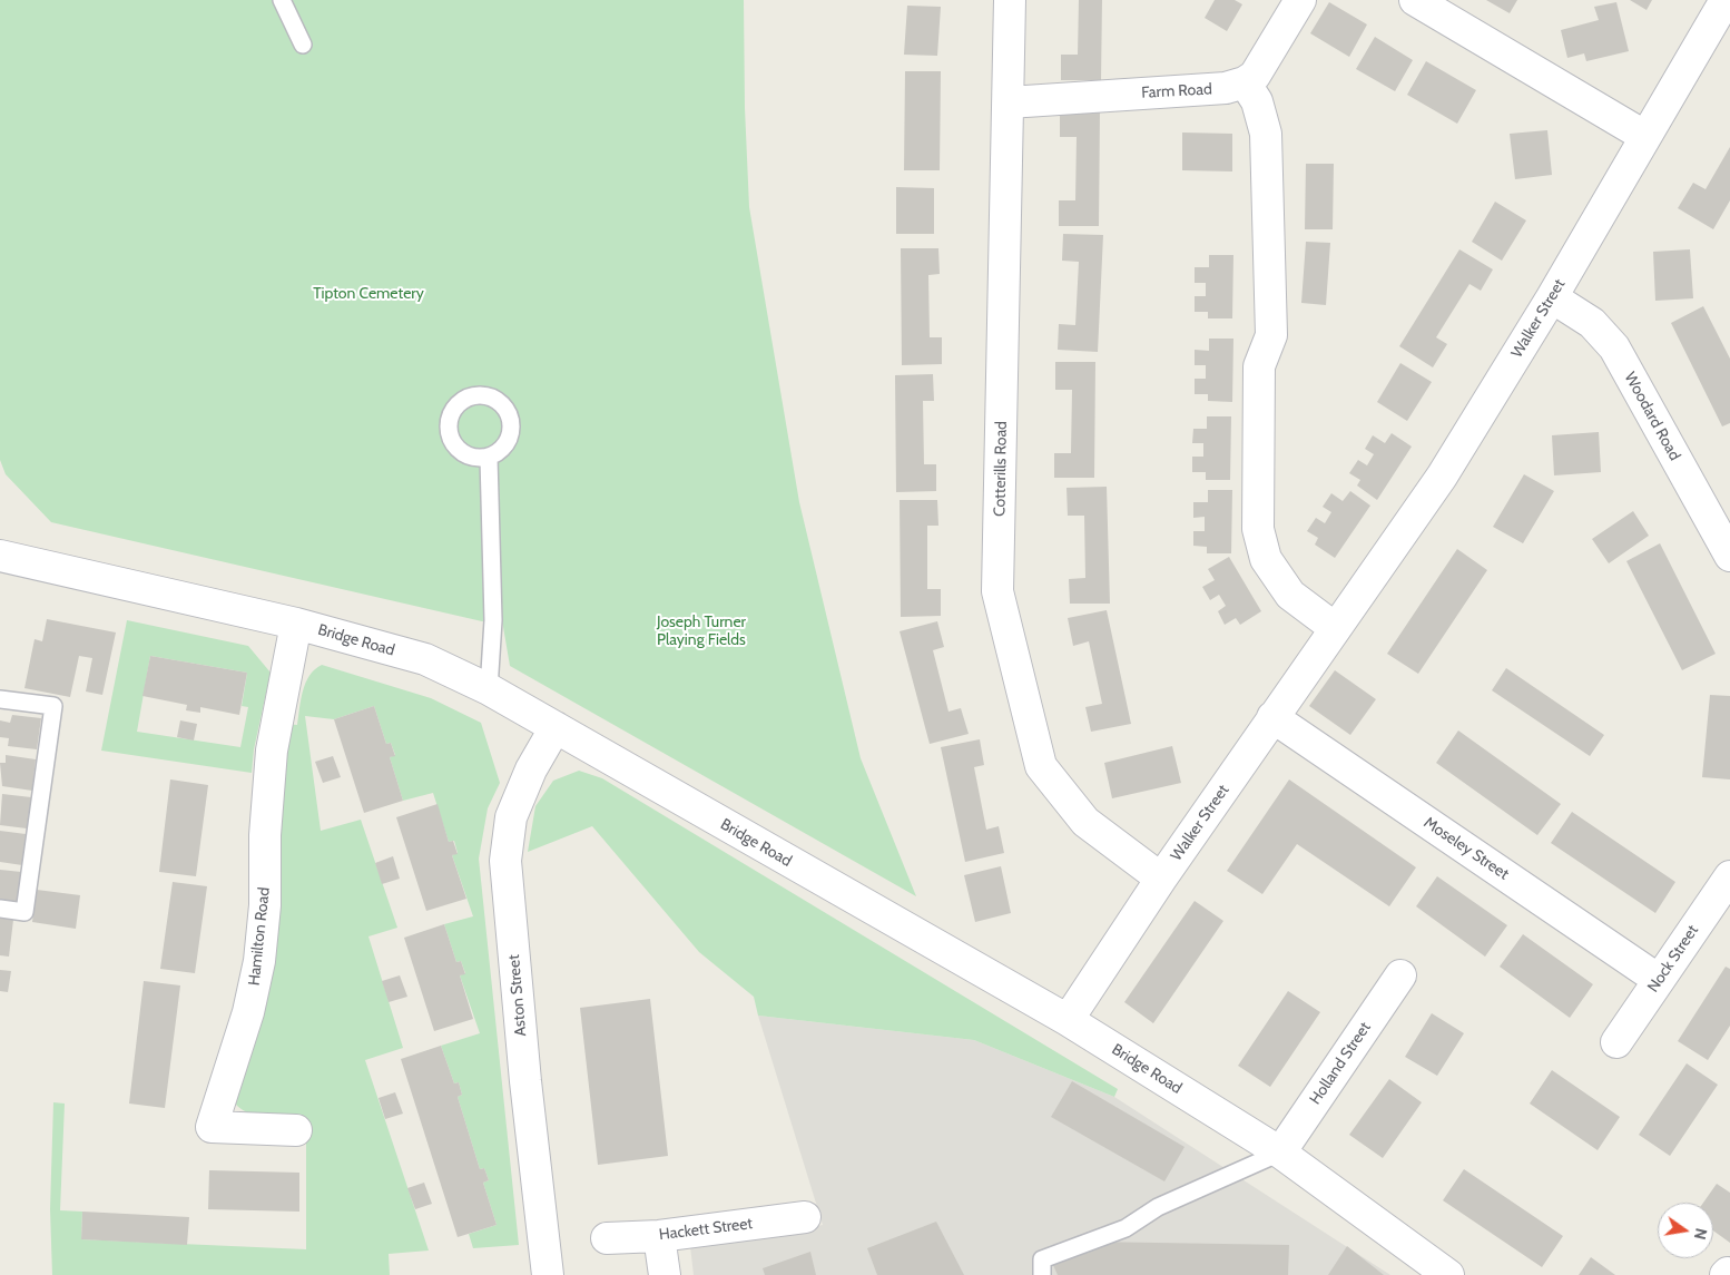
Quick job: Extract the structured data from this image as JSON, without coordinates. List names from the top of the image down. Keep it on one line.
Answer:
{"streets":{"street":["Farm Road","Walker Street","Woodard Road","Cotterills Road","Bridge Road","Moseley Street","Hamilton Road","Nock Street","Aston Street","Holland Street","Hackett Street"]},"crossings":[["Farm Road","Cotterills Road"],["Walker Street","Woodard Road"],["Walker Street","Cotterills Road"],["Walker Street","Bridge Road"],["Walker Street","Moseley Street"],["Bridge Road","Hamilton Road"],["Bridge Road","Aston Street"],["Bridge Road","Holland Street"],["Moseley Street","Nock Street"]],"parks":["Tipton Cemetery","Joseph Turner Playing Fields"],"north":"right"}
